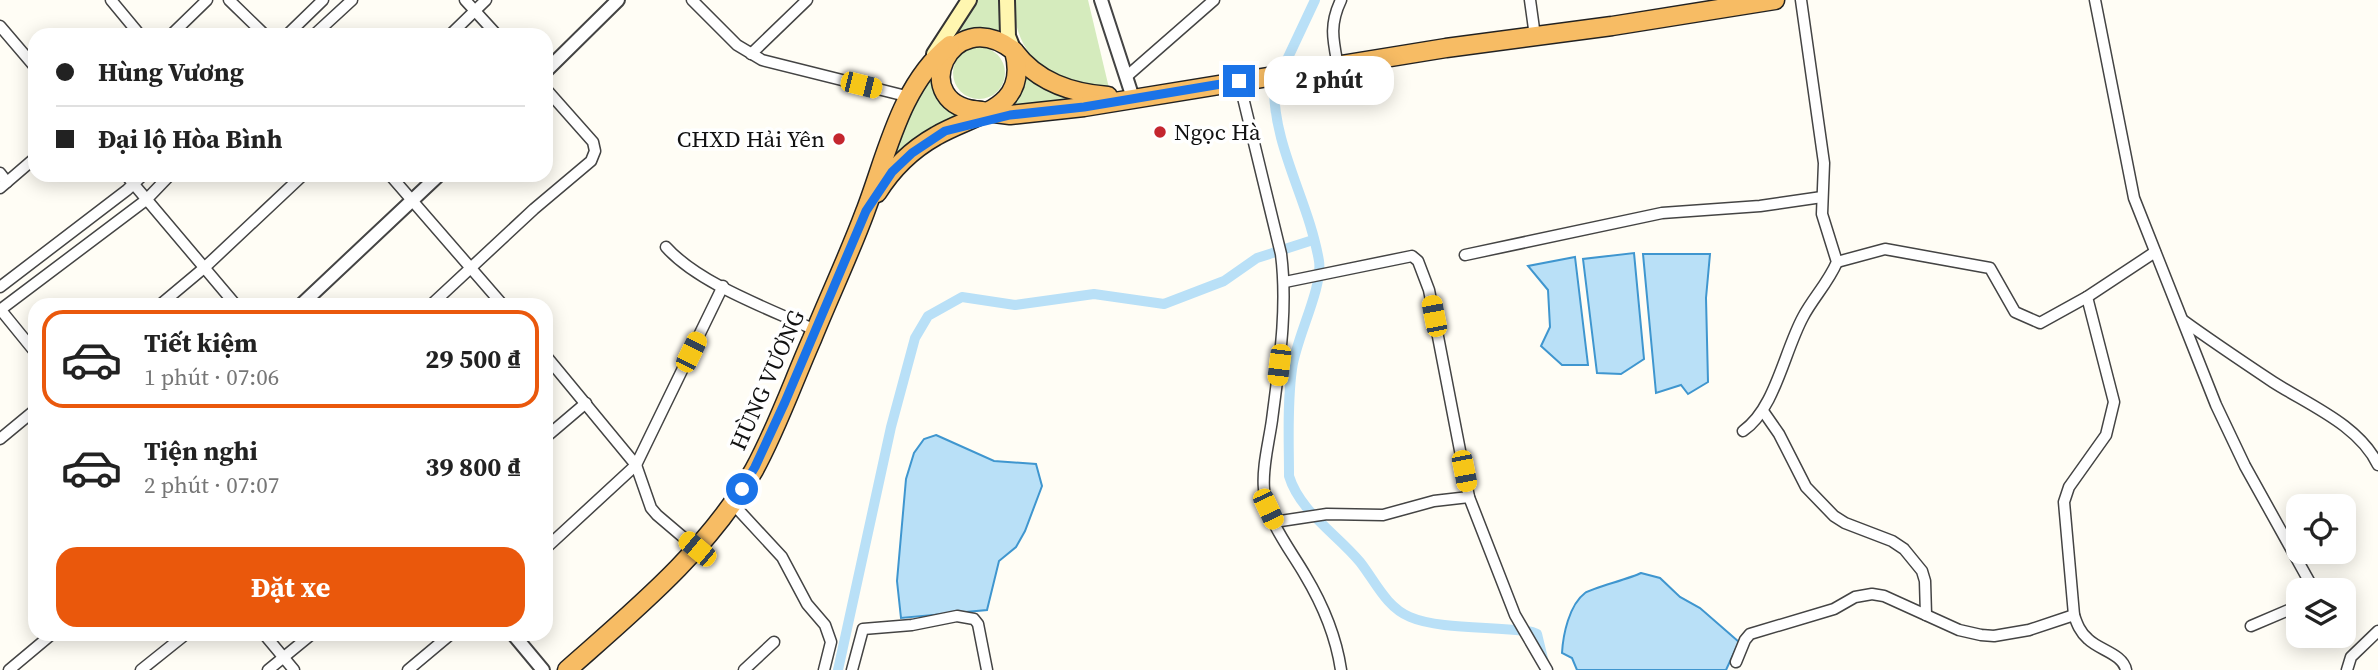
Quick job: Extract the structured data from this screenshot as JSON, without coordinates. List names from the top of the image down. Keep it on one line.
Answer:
{"streets":{"highway":["HÙNG VƯƠNG"]},"places":["Ngọc Hà","CHXD Hải Yên"],"page":{"banner":["Hùng Vương","Đại lộ Hòa Bình"],"bubble":"2 phút","list":[{"name":"Tiết kiệm","note":"1 phút · 07:06","value":"29 500 ₫"},{"name":"Tiện nghi","note":"2 phút · 07:07","value":"39 800 ₫"}],"buttons":"Đặt xe"}}
